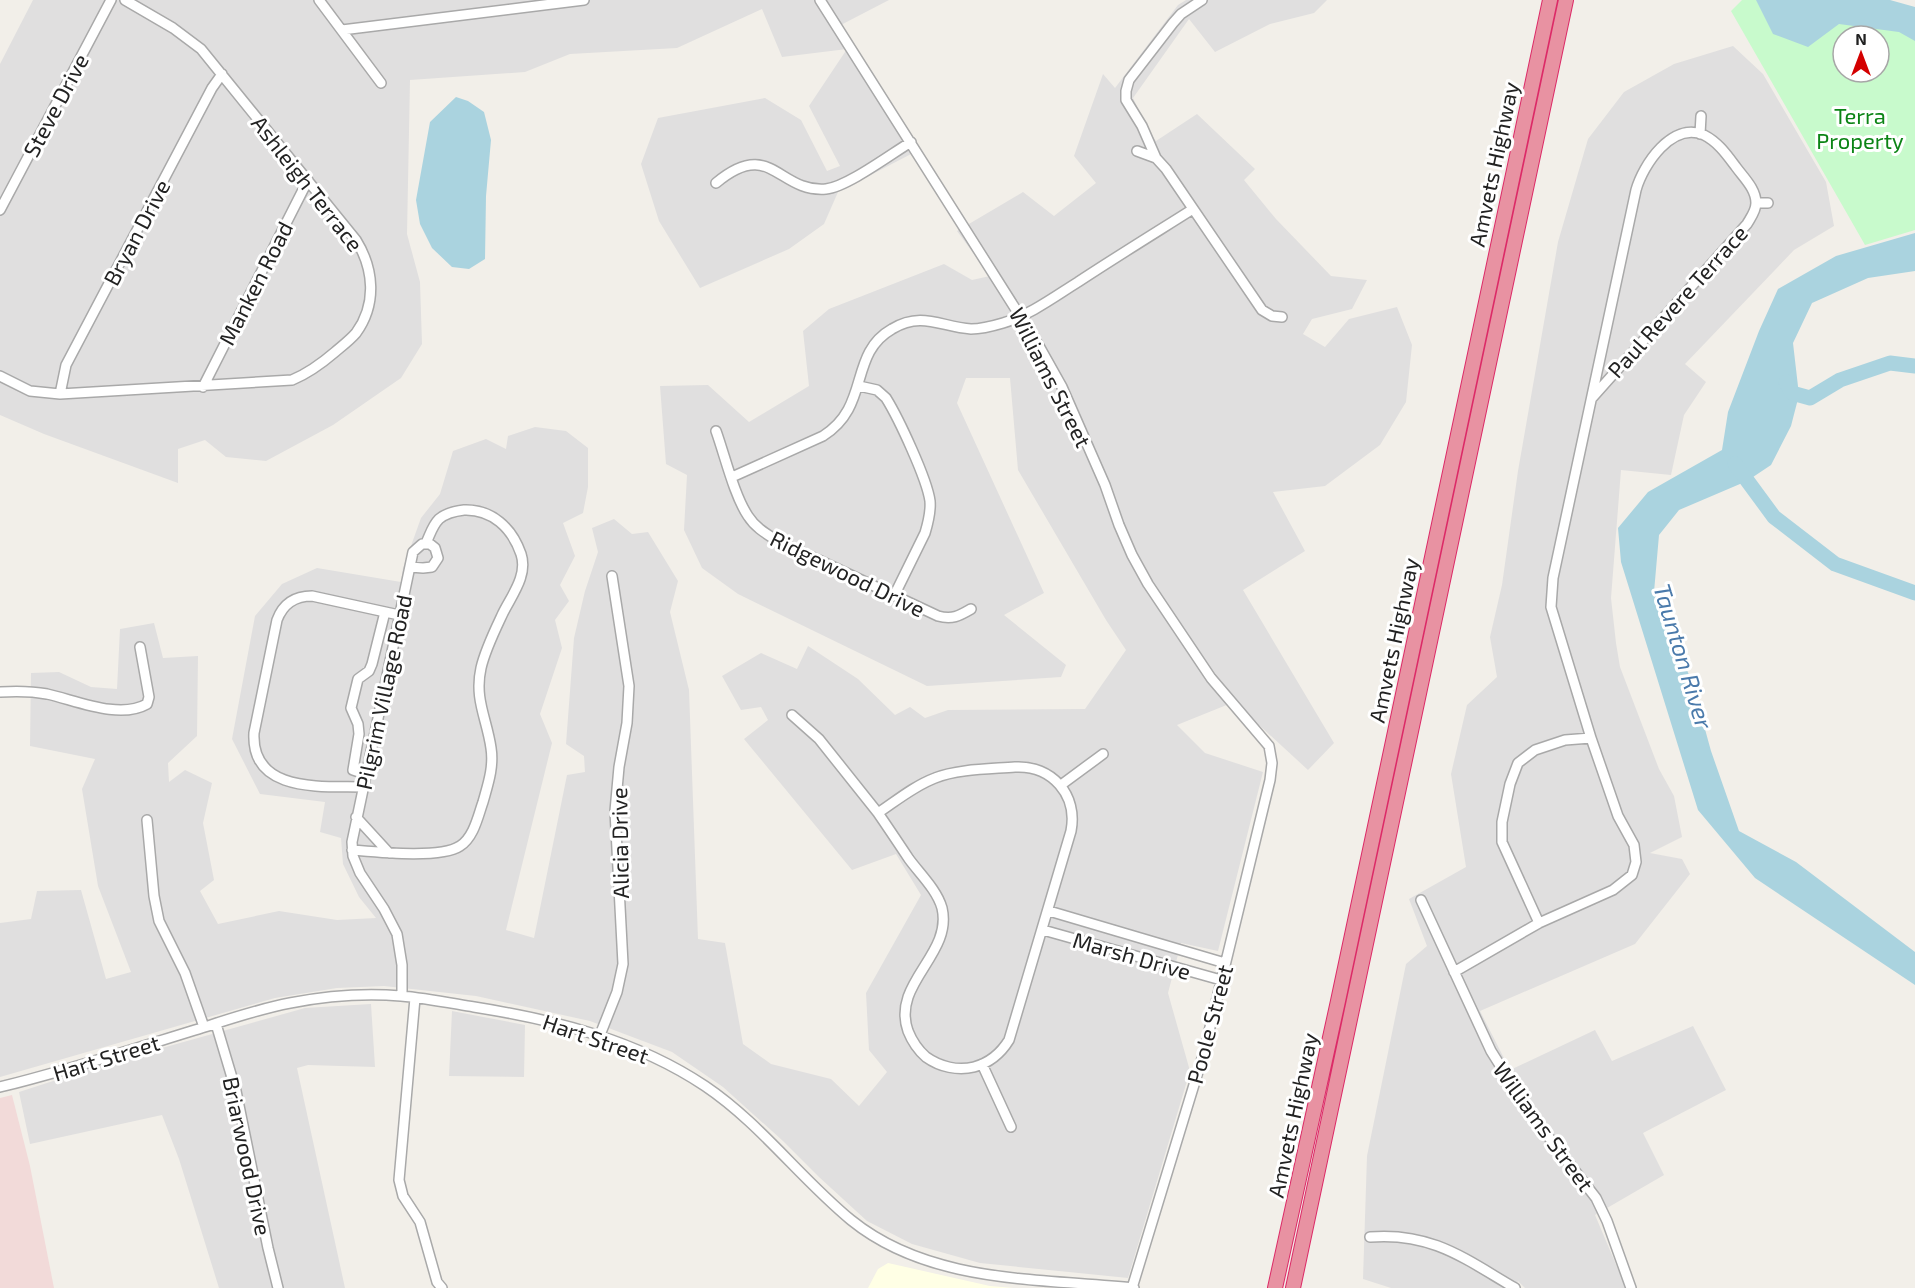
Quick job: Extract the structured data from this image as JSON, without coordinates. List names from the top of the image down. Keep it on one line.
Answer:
{"streets":{"highway":["Amvets Highway"],"street":["Steve Drive","Ashleigh Terrace","Bryan Drive","Manken Road","Paul Revere Terrace","Williams Street","Ridgewood Drive","Pilgrim Village Road","Alicia Drive","Marsh Drive","Poole Street","Hart Street","Briarwood Drive"]},"crossings":[["Ashleigh Terrace","Bryan Drive"],["Ashleigh Terrace","Manken Road"],["Paul Revere Terrace","Williams Street"],["Williams Street","Poole Street"],["Pilgrim Village Road","Hart Street"],["Alicia Drive","Hart Street"],["Marsh Drive","Poole Street"],["Poole Street","Hart Street"],["Hart Street","Briarwood Drive"]],"water":["Taunton River"],"parks":["Terra Property"],"north":"top"}
